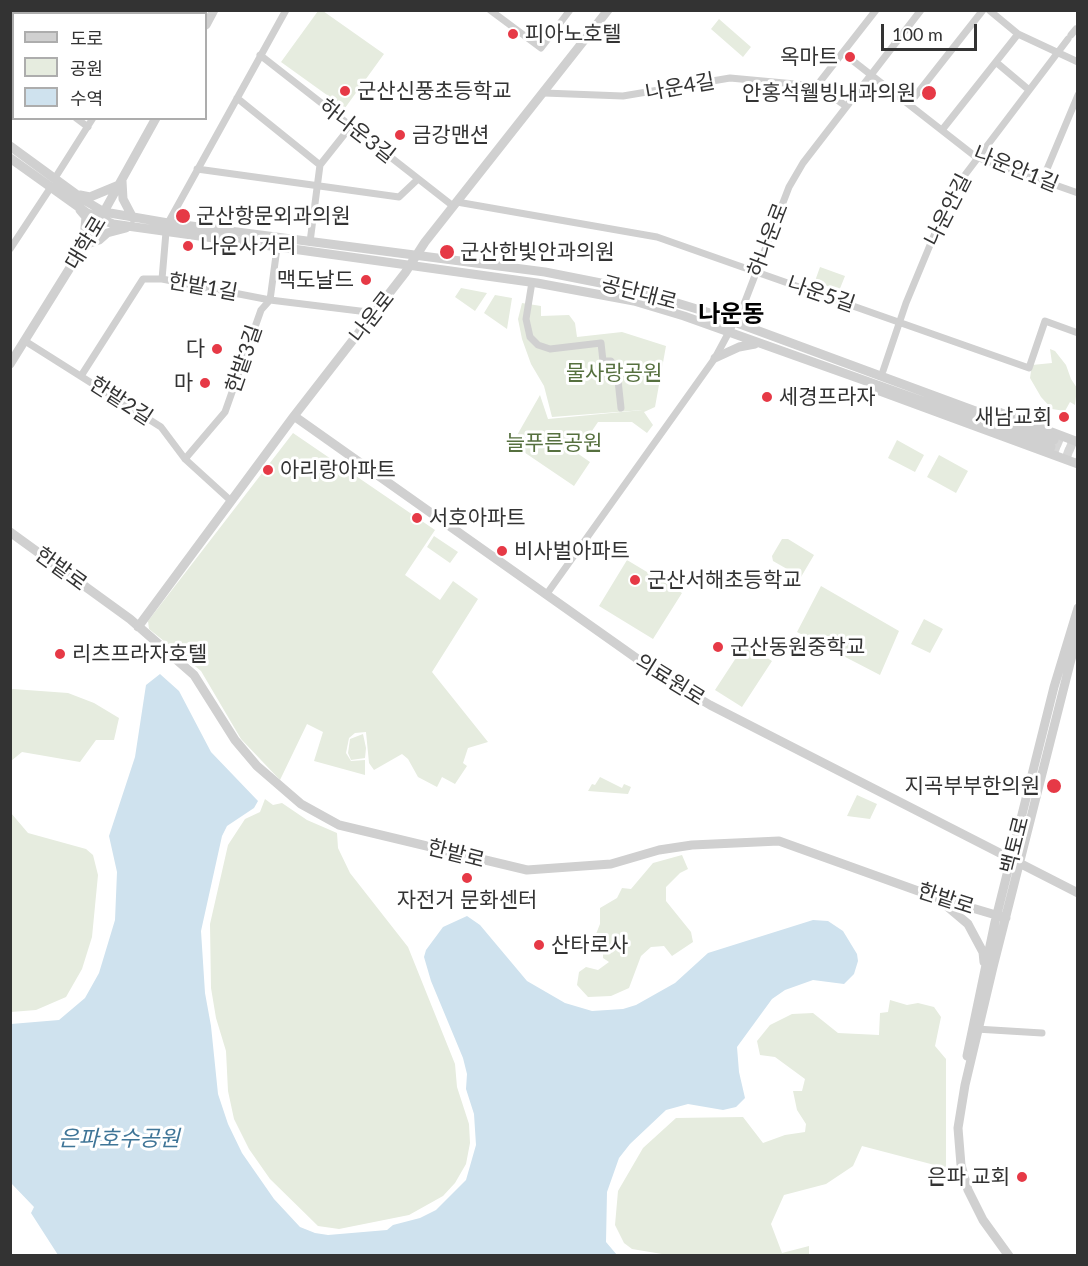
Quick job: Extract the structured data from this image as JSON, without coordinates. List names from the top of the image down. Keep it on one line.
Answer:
{"streets":{"street":["나운4길","하나운3길","나운안1길","나운안길","하나운로","대학로","한밭1길","공단대로","나운5길","나운로","한밭3길","한밭2길","한밭로","의료원로","백토로"]},"crossings":[["나운4길","하나운로"],["나운4길","나운로"],["하나운3길","나운5길"],["하나운3길","나운로"],["나운안1길","나운안길"],["나운안1길","하나운로"],["나운안길","나운5길"],["하나운로","공단대로"],["하나운로","나운5길"],["하나운로","의료원로"],["대학로","공단대로"],["대학로","한밭2길"],["한밭1길","나운로"],["한밭1길","한밭3길"],["한밭1길","한밭2길"],["공단대로","나운로"],["공단대로","한밭3길"],["나운5길","나운로"],["나운로","한밭2길"],["나운로","한밭로"],["나운로","의료원로"],["한밭3길","한밭2길"],["한밭로","백토로"],["의료원로","백토로"]],"districts":["나운동"],"water":["은파호수공원"],"parks":["물사랑공원","늘푸른공원"],"places":["피아노호텔","옥마트","군산신풍초등학교","안홍석웰빙내과의원","금강맨션","군산항문외과의원","나운사거리","군산한빛안과의원","맥도날드","다","마","세경프라자","새남교회","아리랑아파트","서호아파트","비사벌아파트","군산서해초등학교","군산동원중학교","리츠프라자호텔","지곡부부한의원","자전거 문화센터","산타로사","은파 교회"],"legend":["도로","공원","수역"],"scale_bar":"100 m"}
